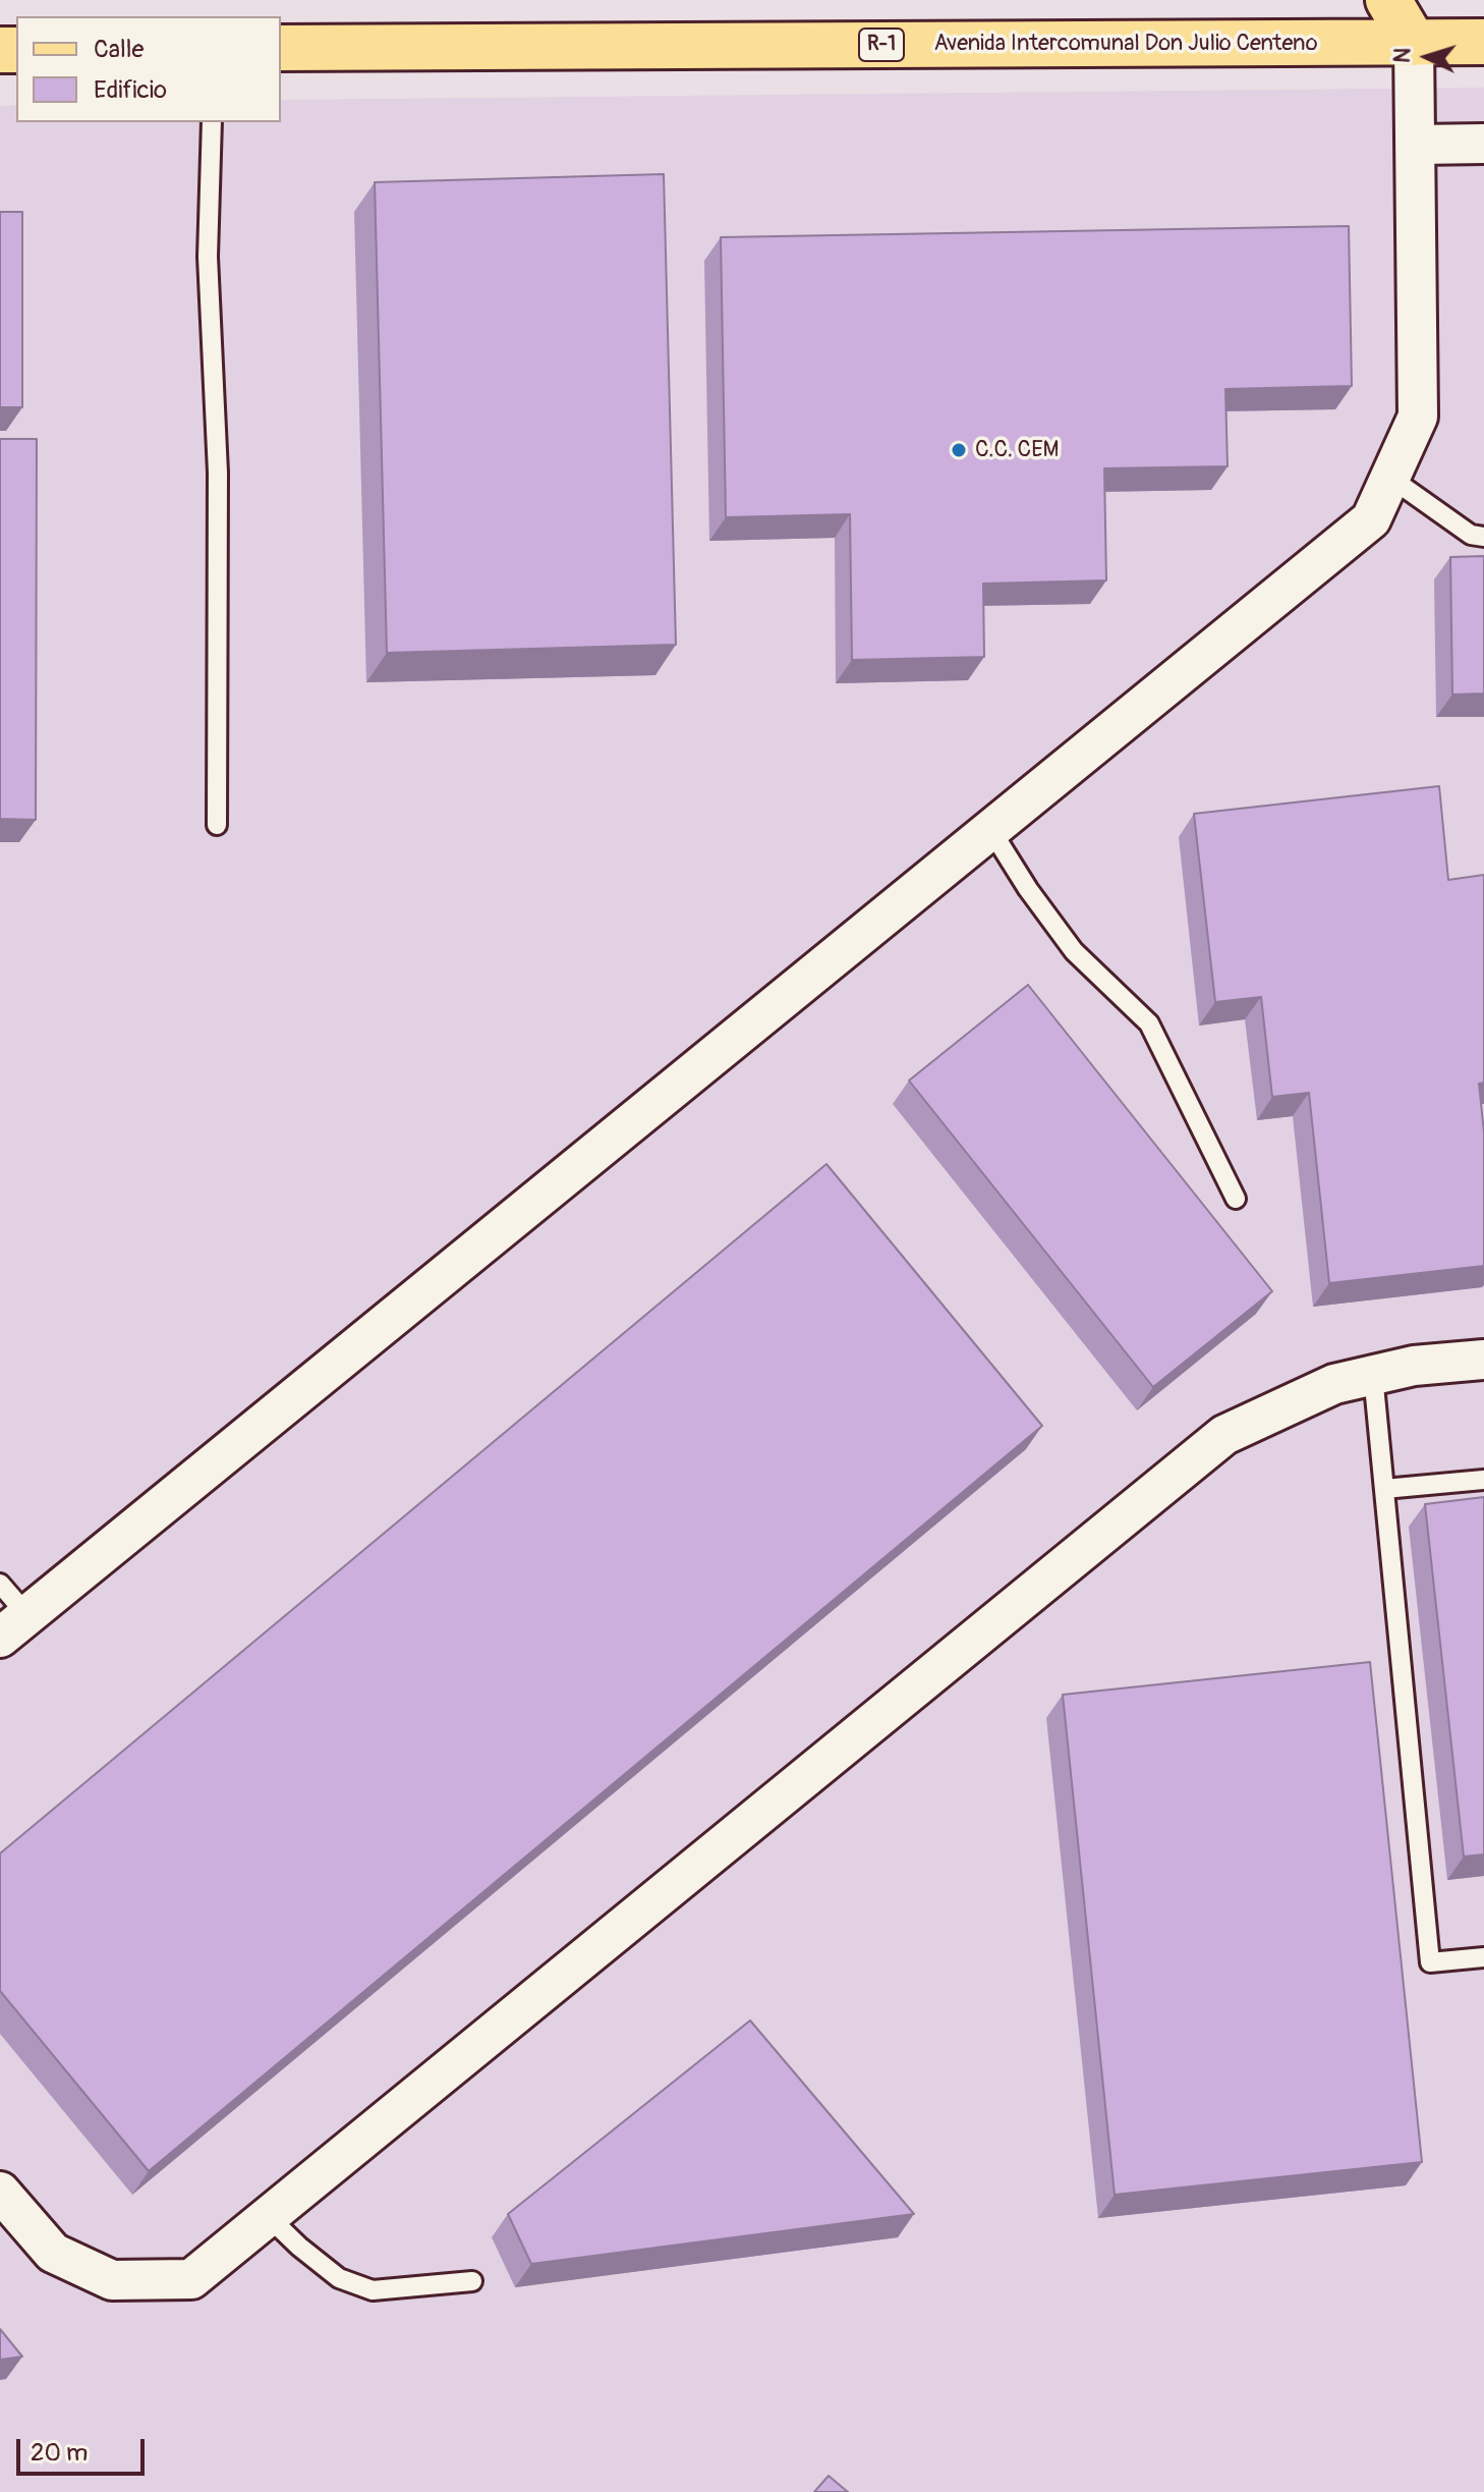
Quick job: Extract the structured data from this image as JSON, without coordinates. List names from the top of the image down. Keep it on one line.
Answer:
{"streets":{"main road":["Avenida Intercomunal Don Julio Centeno","R-1"]},"places":["C.C. CEM"],"legend":["Calle","Edificio"],"scale_bar":"20 m","north":"left"}
